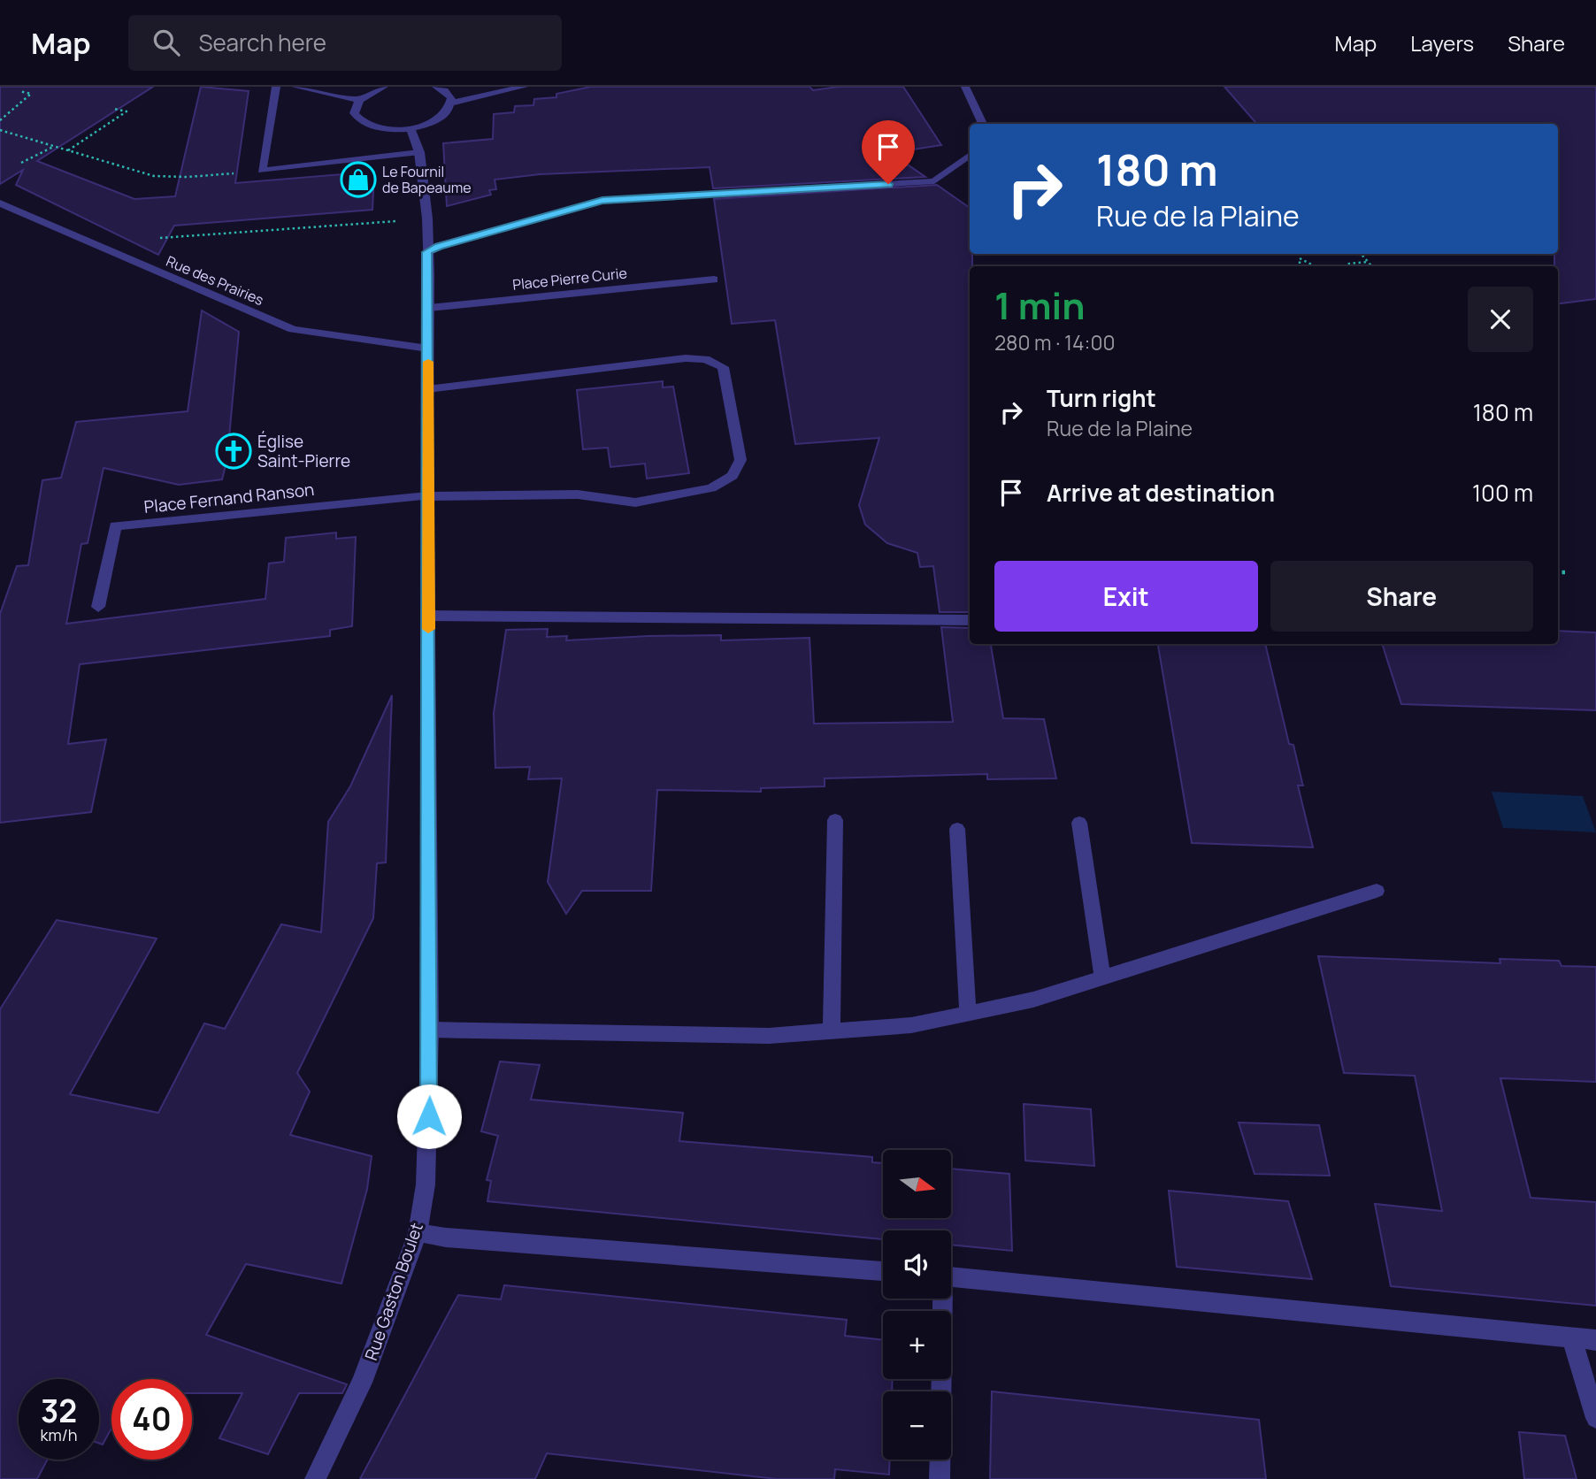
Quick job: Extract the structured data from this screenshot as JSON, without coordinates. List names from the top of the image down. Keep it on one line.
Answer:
{"streets":{"street":["Place Pierre Curie","Rue des Prairies","Place Fernand Ranson","Rue Gaston Boulet"]},"crossings":[["Place Pierre Curie","Rue Gaston Boulet"],["Rue des Prairies","Rue Gaston Boulet"],["Place Fernand Ranson","Rue Gaston Boulet"]],"places":{"shop":["Le Fournil de Bapeaume"],"church":["Église Saint-Pierre"]},"north":"right","page":{"header":"Map","search":"Search here","nav":["Map","Layers","Share"],"turn":["180 m","Rue de la Plaine"],"heading":["1 min","280 m · 14:00"],"list":[{"name":"Turn right","note":"Rue de la Plaine","value":"180 m"},{"name":"Arrive at destination","value":"100 m"}],"buttons":["Exit","Share"],"map_buttons":["+","−"],"speed":"32 km/h","limit":"40"}}
